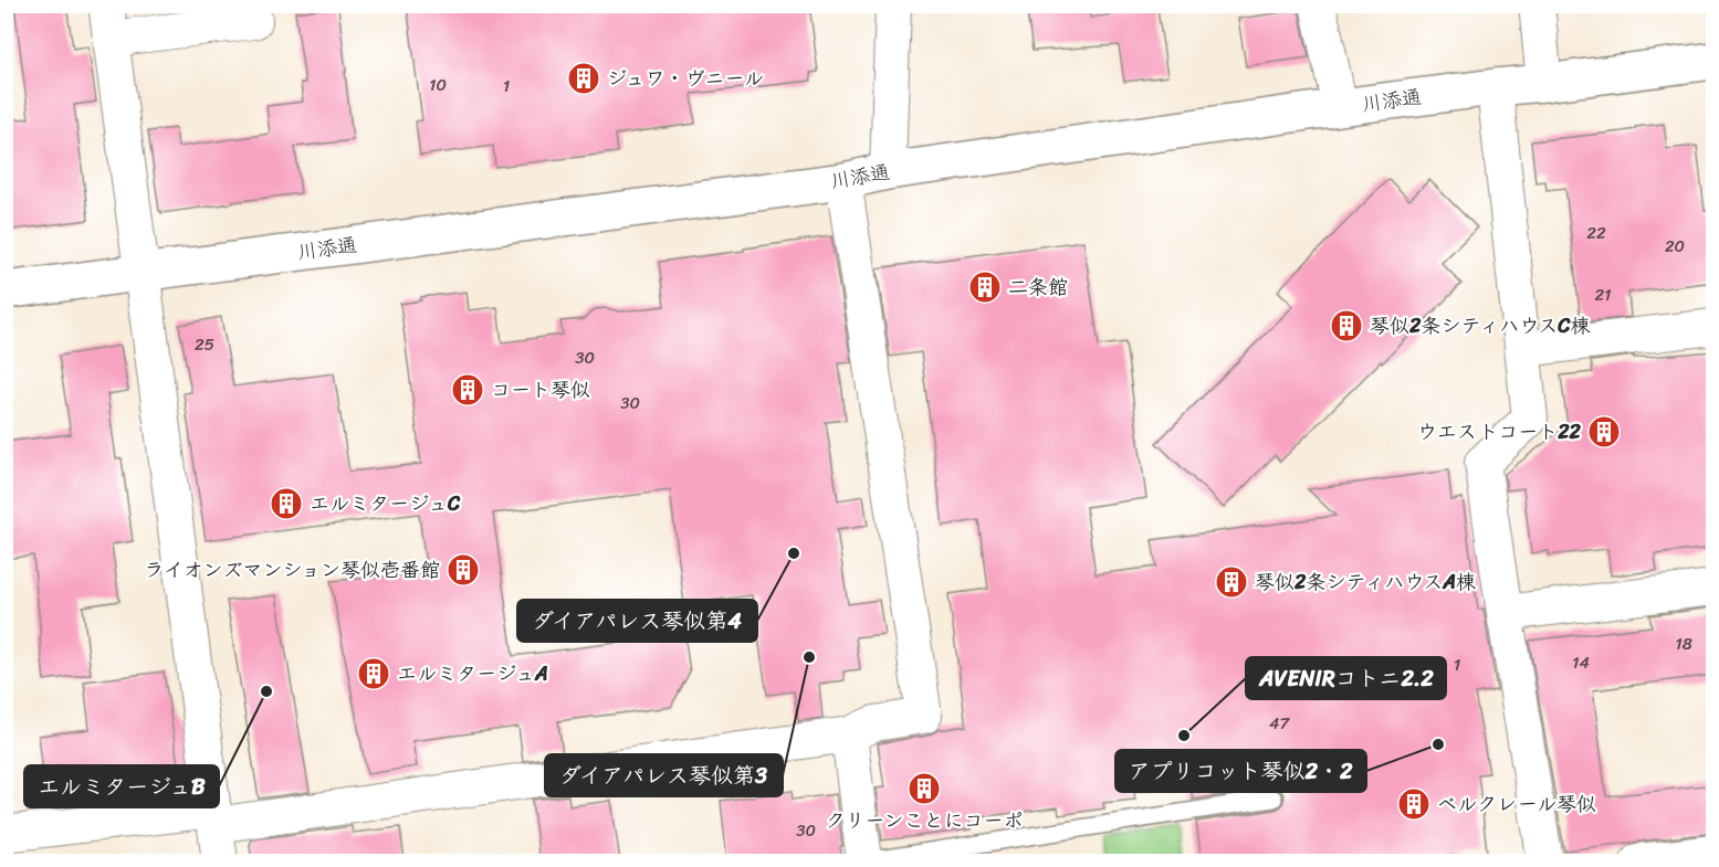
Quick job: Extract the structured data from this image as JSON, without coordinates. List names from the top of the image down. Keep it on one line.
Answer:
{"streets":{"street":["川添通"]},"places":{"building":["ジュワ・ヴニール","二条館","琴似2条シティハウスC棟","コート琴似","ウエストコート22","エルミタージュC","ライオンズマンション琴似壱番館","琴似2条シティハウスA棟","エルミタージュA","クリーンことにコーポ","ベルクレール琴似"],"other":["ダイアパレス琴似第4","ダイアパレス琴似第3","エルミタージュB","AVENIRコトニ2.2","アプリコット琴似2・2"]},"house_numbers":["10","1","22","20","21","25","30","30","18","14","1","47","30"]}
